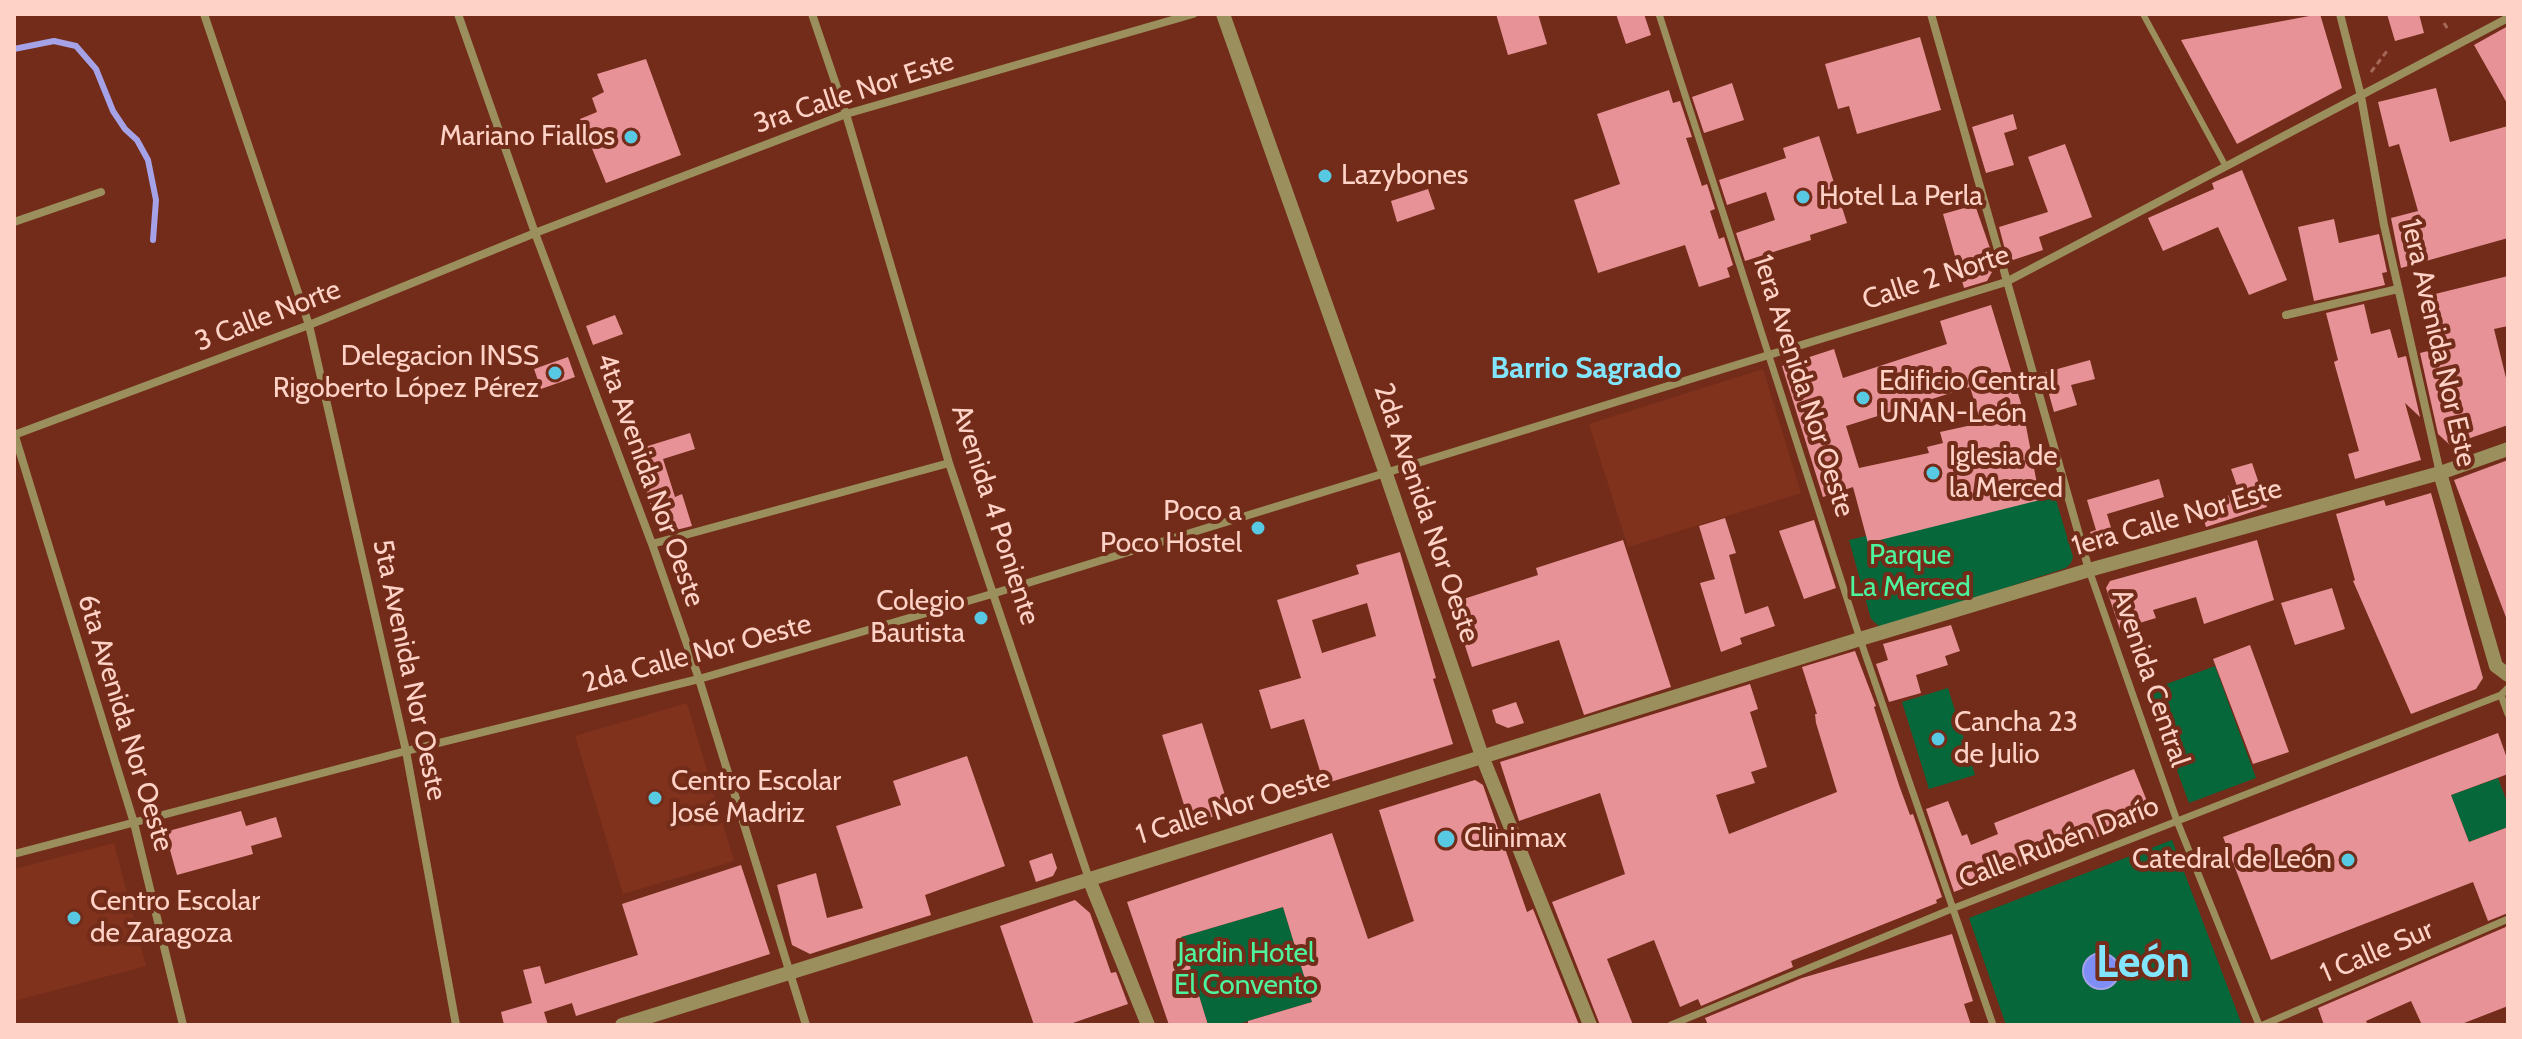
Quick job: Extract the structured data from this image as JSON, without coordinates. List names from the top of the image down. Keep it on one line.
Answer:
{"streets":{"street":["3ra Calle Nor Este","Calle 2 Norte","3 Calle Norte","1era Avenida Nor Este","1era Avenida Nor Oeste","4ta Avenida Nor Oeste","2da Avenida Nor Oeste","Avenida 4 Poniente","1era Calle Nor Este","2da Calle Nor Oeste","5ta Avenida Nor Oeste","Avenida Central","6ta Avenida Nor Oeste","1 Calle Nor Oeste","Calle Rubén Darío","1 Calle Sur"]},"crossings":[["3ra Calle Nor Este","3 Calle Norte"],["3ra Calle Nor Este","4ta Avenida Nor Oeste"],["3ra Calle Nor Este","Avenida 4 Poniente"],["Calle 2 Norte","1era Avenida Nor Este"],["Calle 2 Norte","1era Avenida Nor Oeste"],["Calle 2 Norte","2da Avenida Nor Oeste"],["Calle 2 Norte","2da Calle Nor Oeste"],["Calle 2 Norte","Avenida Central"],["3 Calle Norte","4ta Avenida Nor Oeste"],["3 Calle Norte","5ta Avenida Nor Oeste"],["3 Calle Norte","6ta Avenida Nor Oeste"],["1era Avenida Nor Este","1era Calle Nor Este"],["1era Avenida Nor Oeste","1era Calle Nor Este"],["1era Avenida Nor Oeste","1 Calle Nor Oeste"],["1era Avenida Nor Oeste","Calle Rubén Darío"],["4ta Avenida Nor Oeste","2da Calle Nor Oeste"],["4ta Avenida Nor Oeste","1 Calle Nor Oeste"],["2da Avenida Nor Oeste","2da Calle Nor Oeste"],["2da Avenida Nor Oeste","1 Calle Nor Oeste"],["Avenida 4 Poniente","2da Calle Nor Oeste"],["Avenida 4 Poniente","1 Calle Nor Oeste"],["1era Calle Nor Este","Avenida Central"],["1era Calle Nor Este","1 Calle Nor Oeste"],["2da Calle Nor Oeste","5ta Avenida Nor Oeste"],["2da Calle Nor Oeste","6ta Avenida Nor Oeste"],["Avenida Central","Calle Rubén Darío"],["Avenida Central","1 Calle Sur"]],"districts":["Barrio Sagrado","León"],"parks":["Parque La Merced","Jardin Hotel El Convento"],"places":["Mariano Fiallos","Lazybones","Hotel La Perla","Delegacion INSS Rigoberto López Pérez","Edificio Central UNAN-León","Iglesia de la Merced","Poco a Poco Hostel","Colegio Bautista","Cancha 23 de Julio","Centro Escolar José Madriz","Clinimax","Catedral de León","Centro Escolar de Zaragoza"]}
